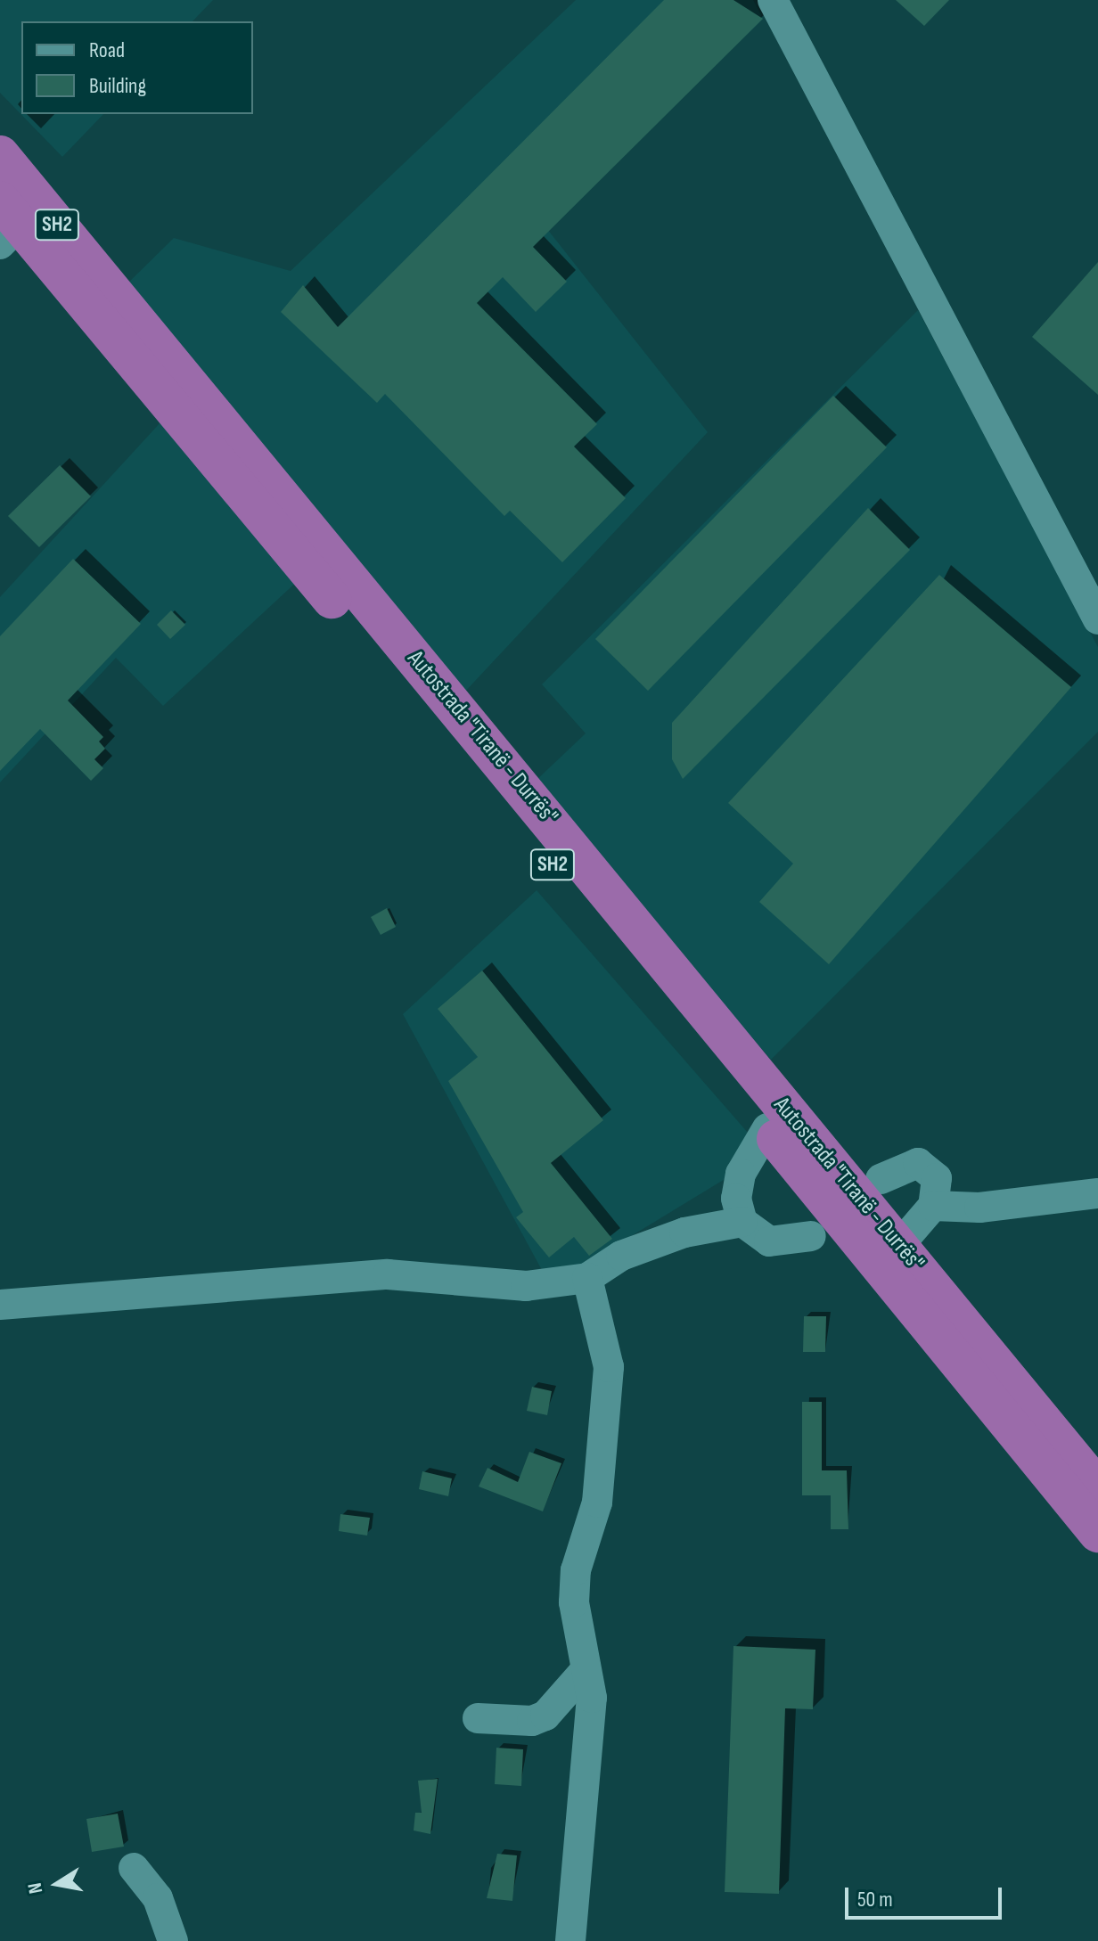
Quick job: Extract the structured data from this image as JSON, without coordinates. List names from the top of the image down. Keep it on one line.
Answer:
{"streets":{"highway":["SH2","Autostrada \"Tiranë - Durrës\""]},"legend":["Road","Building"],"scale_bar":"50 m","north":"left"}
